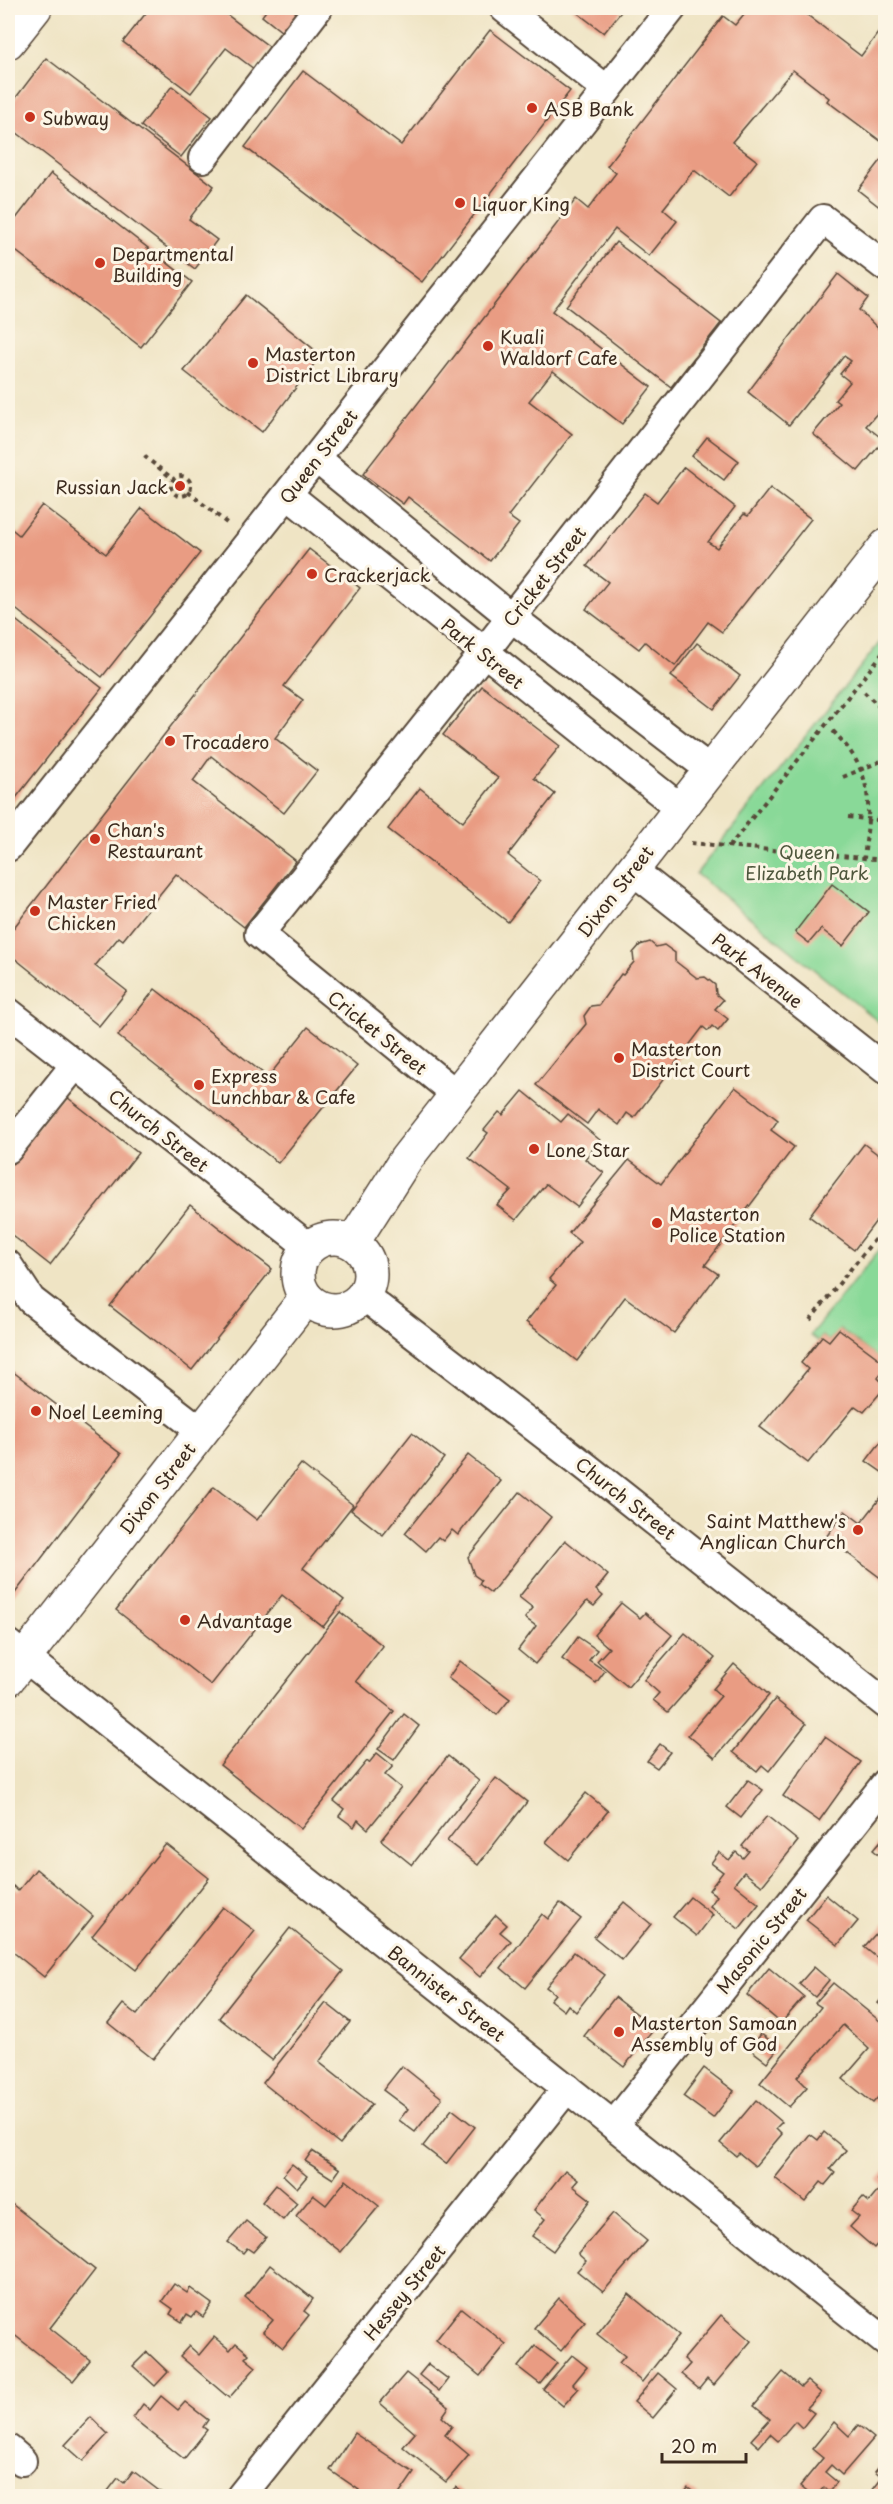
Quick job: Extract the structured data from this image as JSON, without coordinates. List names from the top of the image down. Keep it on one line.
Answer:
{"streets":{"main road":["Dixon Street"],"street":["Queen Street","Cricket Street","Park Street","Park Avenue","Church Street","Masonic Street","Bannister Street","Hessey Street"]},"crossings":[["Queen Street","Park Street"],["Cricket Street","Park Street"],["Cricket Street","Dixon Street"],["Park Street","Dixon Street"],["Dixon Street","Park Avenue"],["Dixon Street","Church Street"],["Dixon Street","Bannister Street"],["Masonic Street","Bannister Street"],["Bannister Street","Hessey Street"]],"parks":["Queen Elizabeth Park"],"places":["ASB Bank","Subway","Liquor King","Departmental Building","Kuali Waldorf Cafe","Masterton District Library","Russian Jack","Crackerjack","Trocadero","Chan's Restaurant","Master Fried Chicken","Masterton District Court","Express Lunchbar & Cafe","Lone Star","Masterton Police Station","Noel Leeming","Saint Matthew's Anglican Church","Advantage","Masterton Samoan Assembly of God"],"scale_bar":"20 m"}
